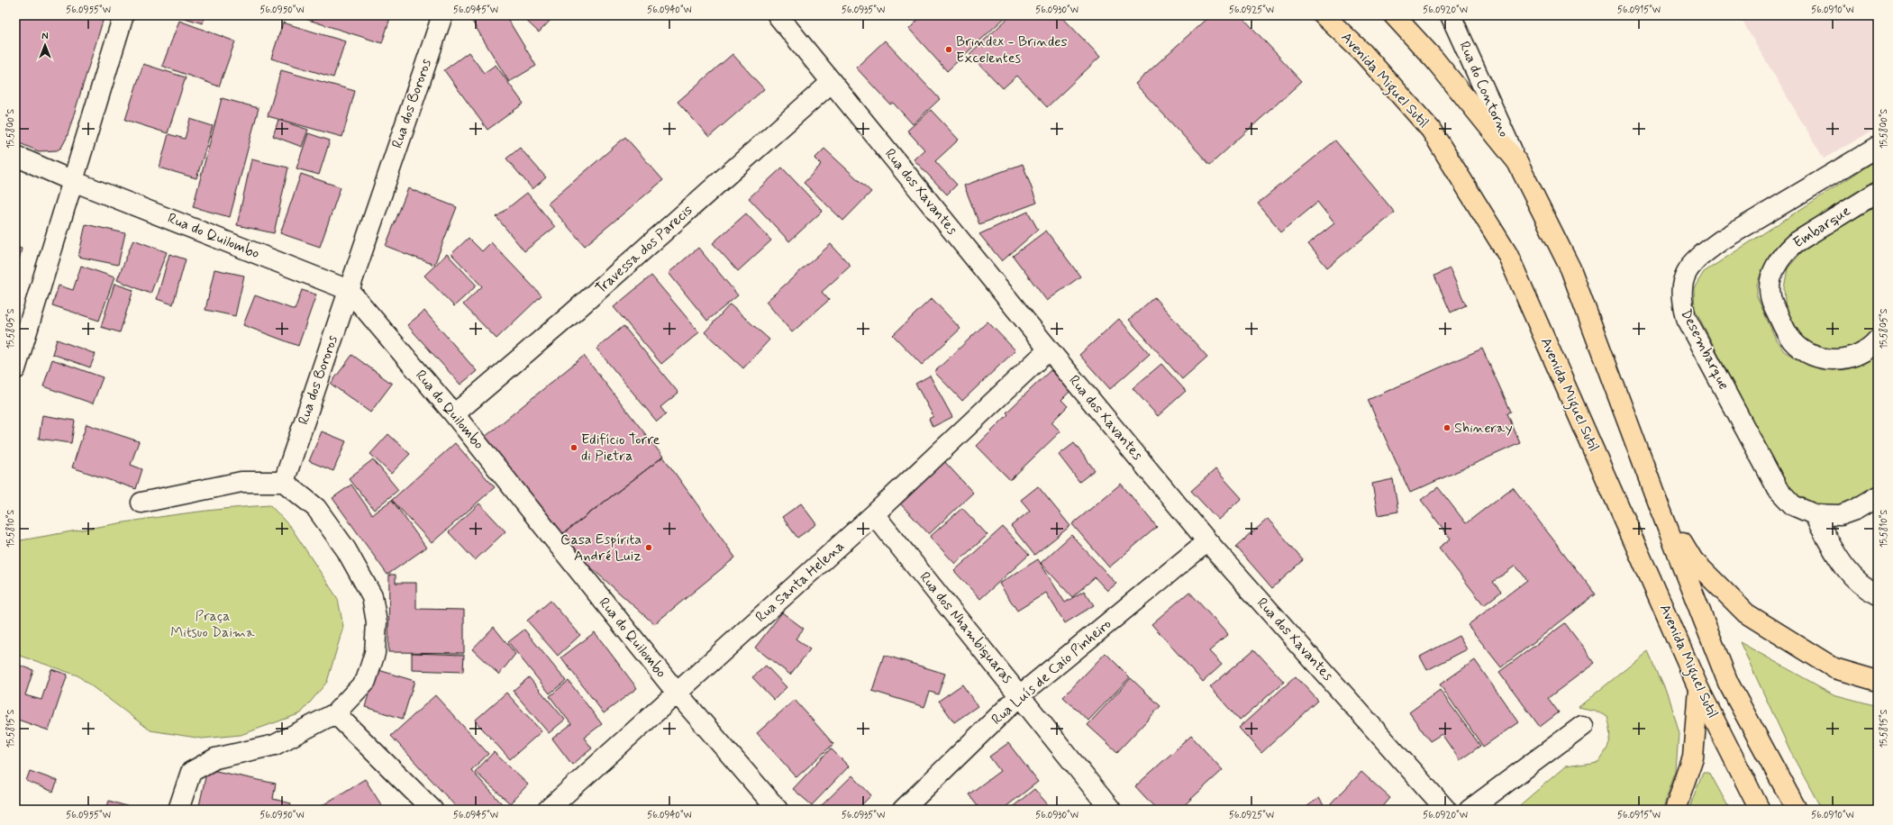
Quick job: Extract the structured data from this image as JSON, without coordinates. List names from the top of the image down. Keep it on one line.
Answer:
{"streets":{"highway":["Avenida Miguel Sutil"],"street":["Rua do Contorno","Rua dos Bororos","Rua dos Xavantes","Embarque","Rua do Quilombo","Travessa dos Parecis","Desembarque","Rua Santa Helena","Rua dos Nhambiquaras","Rua Luís de Caio Pinheiro"]},"crossings":[["Avenida Miguel Sutil","Rua do Contorno"],["Rua dos Bororos","Rua do Quilombo"],["Rua dos Xavantes","Travessa dos Parecis"],["Rua dos Xavantes","Rua Santa Helena"],["Rua dos Xavantes","Rua Luís de Caio Pinheiro"],["Rua do Quilombo","Travessa dos Parecis"],["Rua do Quilombo","Rua Santa Helena"],["Rua Santa Helena","Rua dos Nhambiquaras"],["Rua dos Nhambiquaras","Rua Luís de Caio Pinheiro"]],"parks":["Praça Mitsuo Daima"],"places":["Brindex - Brindes Excelentes","Shineray","Edifício Torre di Pietra","Casa Espírita André Luiz"],"north":"top","coordinates":["56.0955°W","56.0950°W","56.0945°W","56.0940°W","56.0935°W","56.0930°W","56.0925°W","56.0920°W","56.0915°W","56.0910°W","15.5800°S","15.5805°S","15.5810°S","15.5815°S"]}
